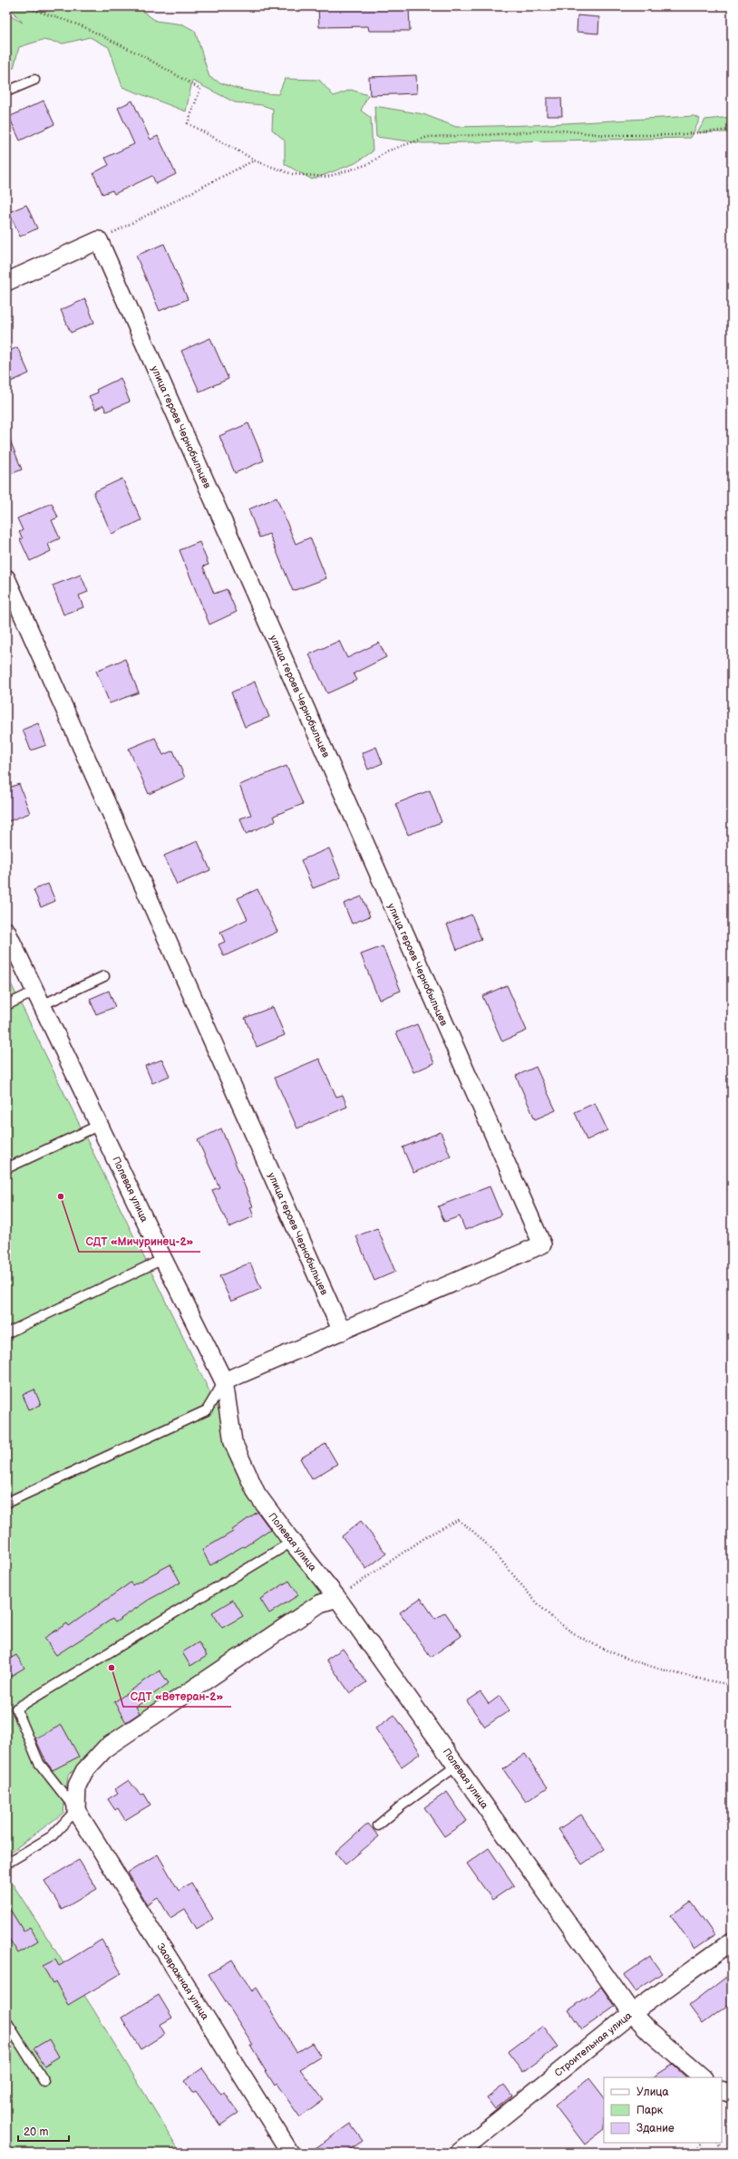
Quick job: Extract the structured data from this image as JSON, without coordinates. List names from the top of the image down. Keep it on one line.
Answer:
{"streets":{"street":["улица героев Чернобыльцев","Полевая улица","Заовражная улица","Строительная улица"]},"crossings":[["Полевая улица","Строительная улица"]],"places":["СДТ «Мичуринец-2»","СДТ «Ветеран-2»"],"legend":["Улица","Парк","Здание"],"scale_bar":"20 m"}
